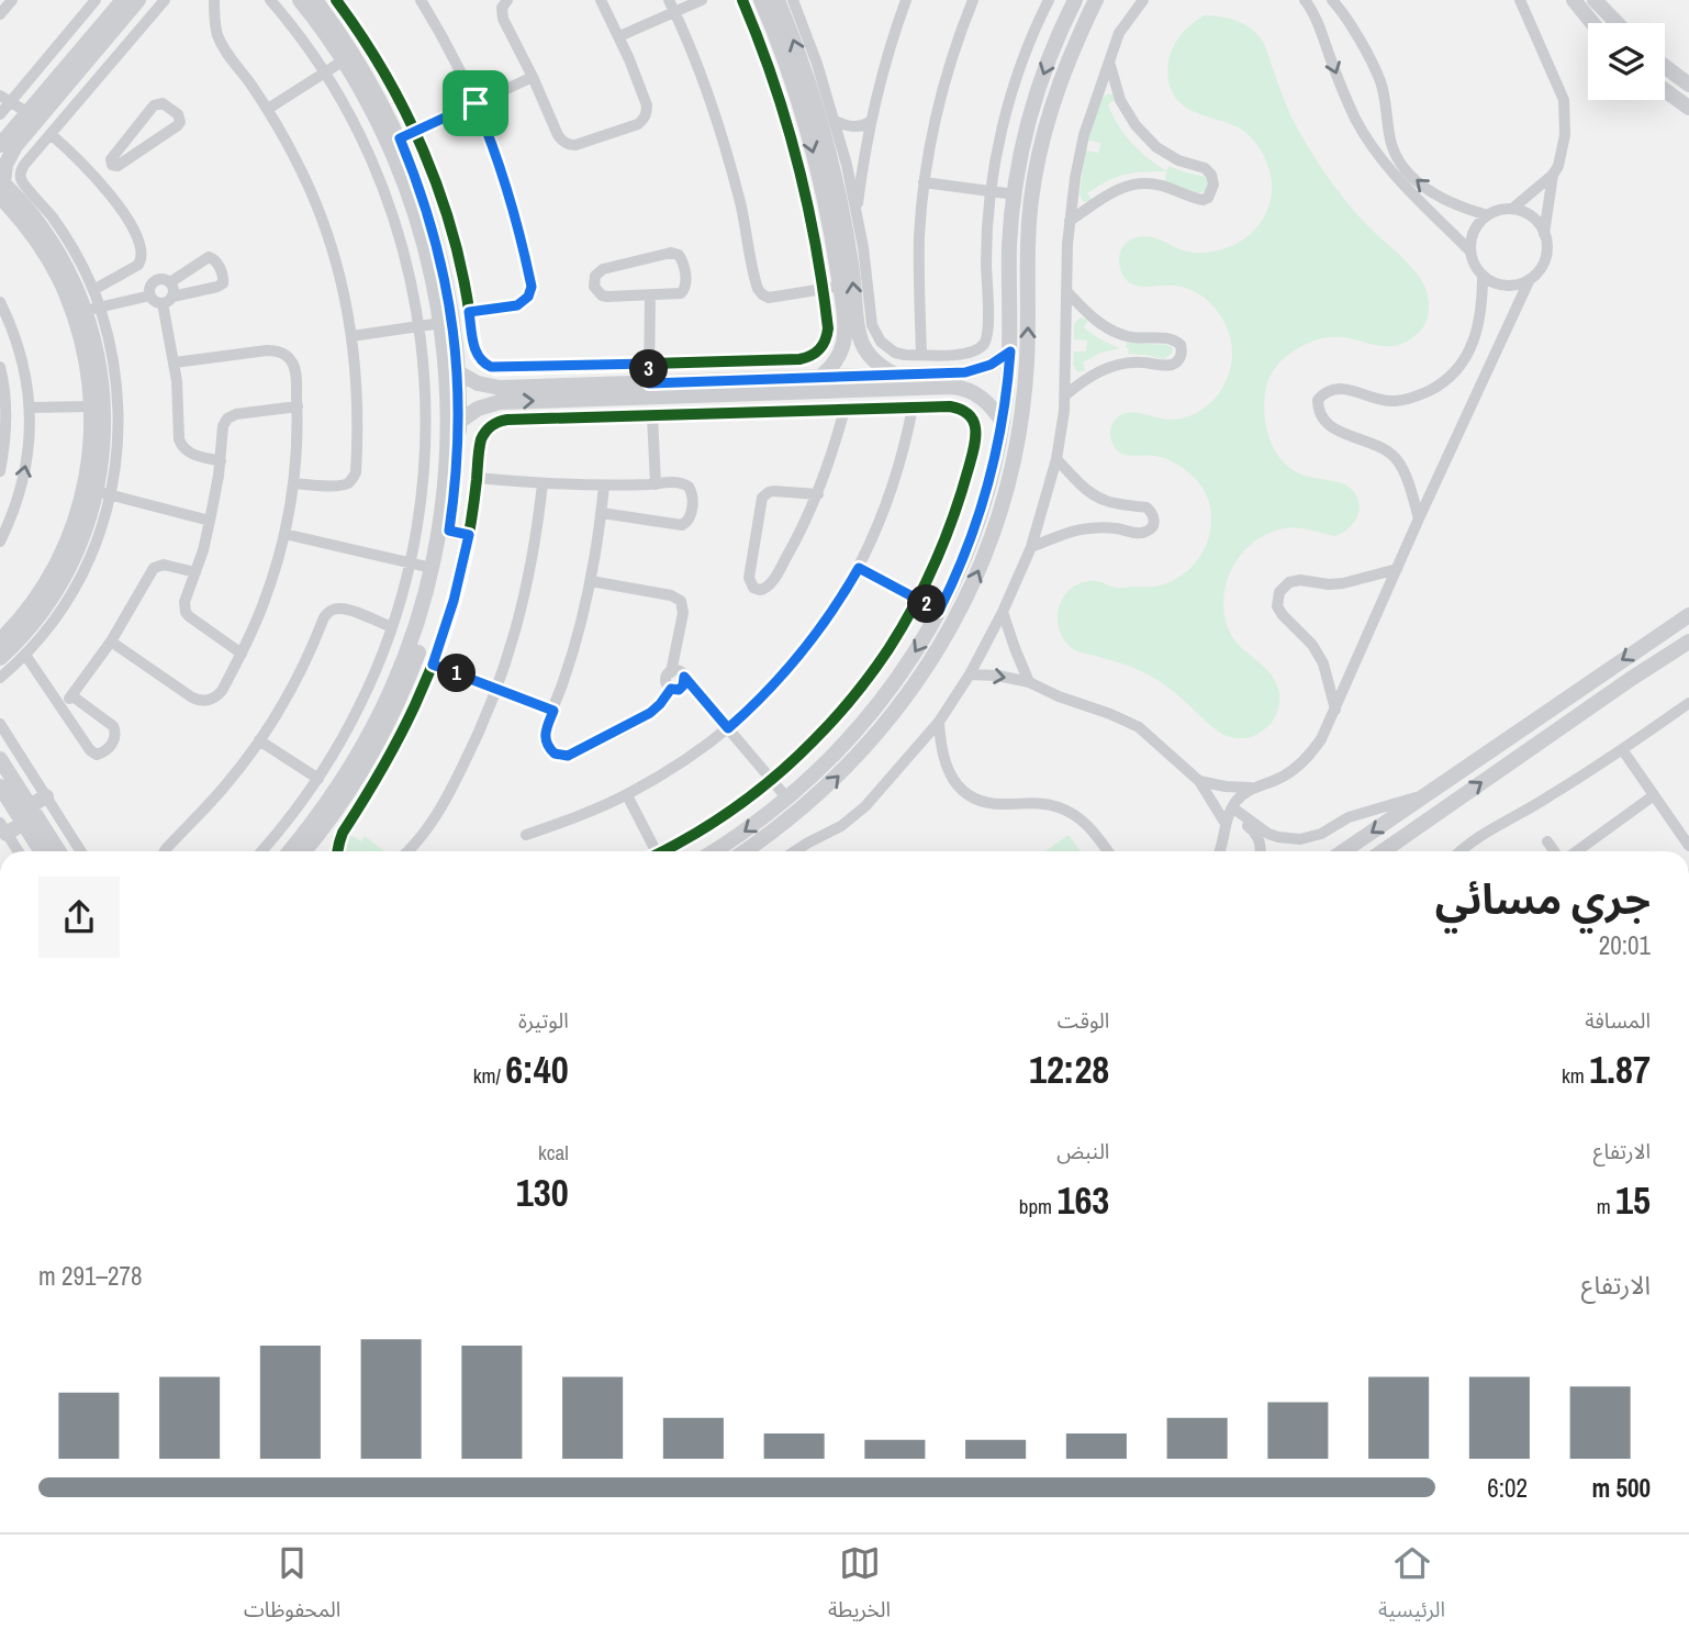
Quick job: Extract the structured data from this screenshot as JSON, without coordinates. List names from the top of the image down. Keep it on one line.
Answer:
{"page":{"pins":["3","2","1"],"heading":["جري مسائي","20:01"],"stats":[["المسافة","1.87 km"],["الوقت","12:28"],["الوتيرة","6:40 /km"],["الارتفاع","15 m"],["النبض","163 bpm"],["kcal","130"]],"chart":["الارتفاع","278–291 m"],"list":[{"name":"500 m","note":"6:02"}],"tabs":["الرئيسية","الخريطة","المحفوظات"]}}
